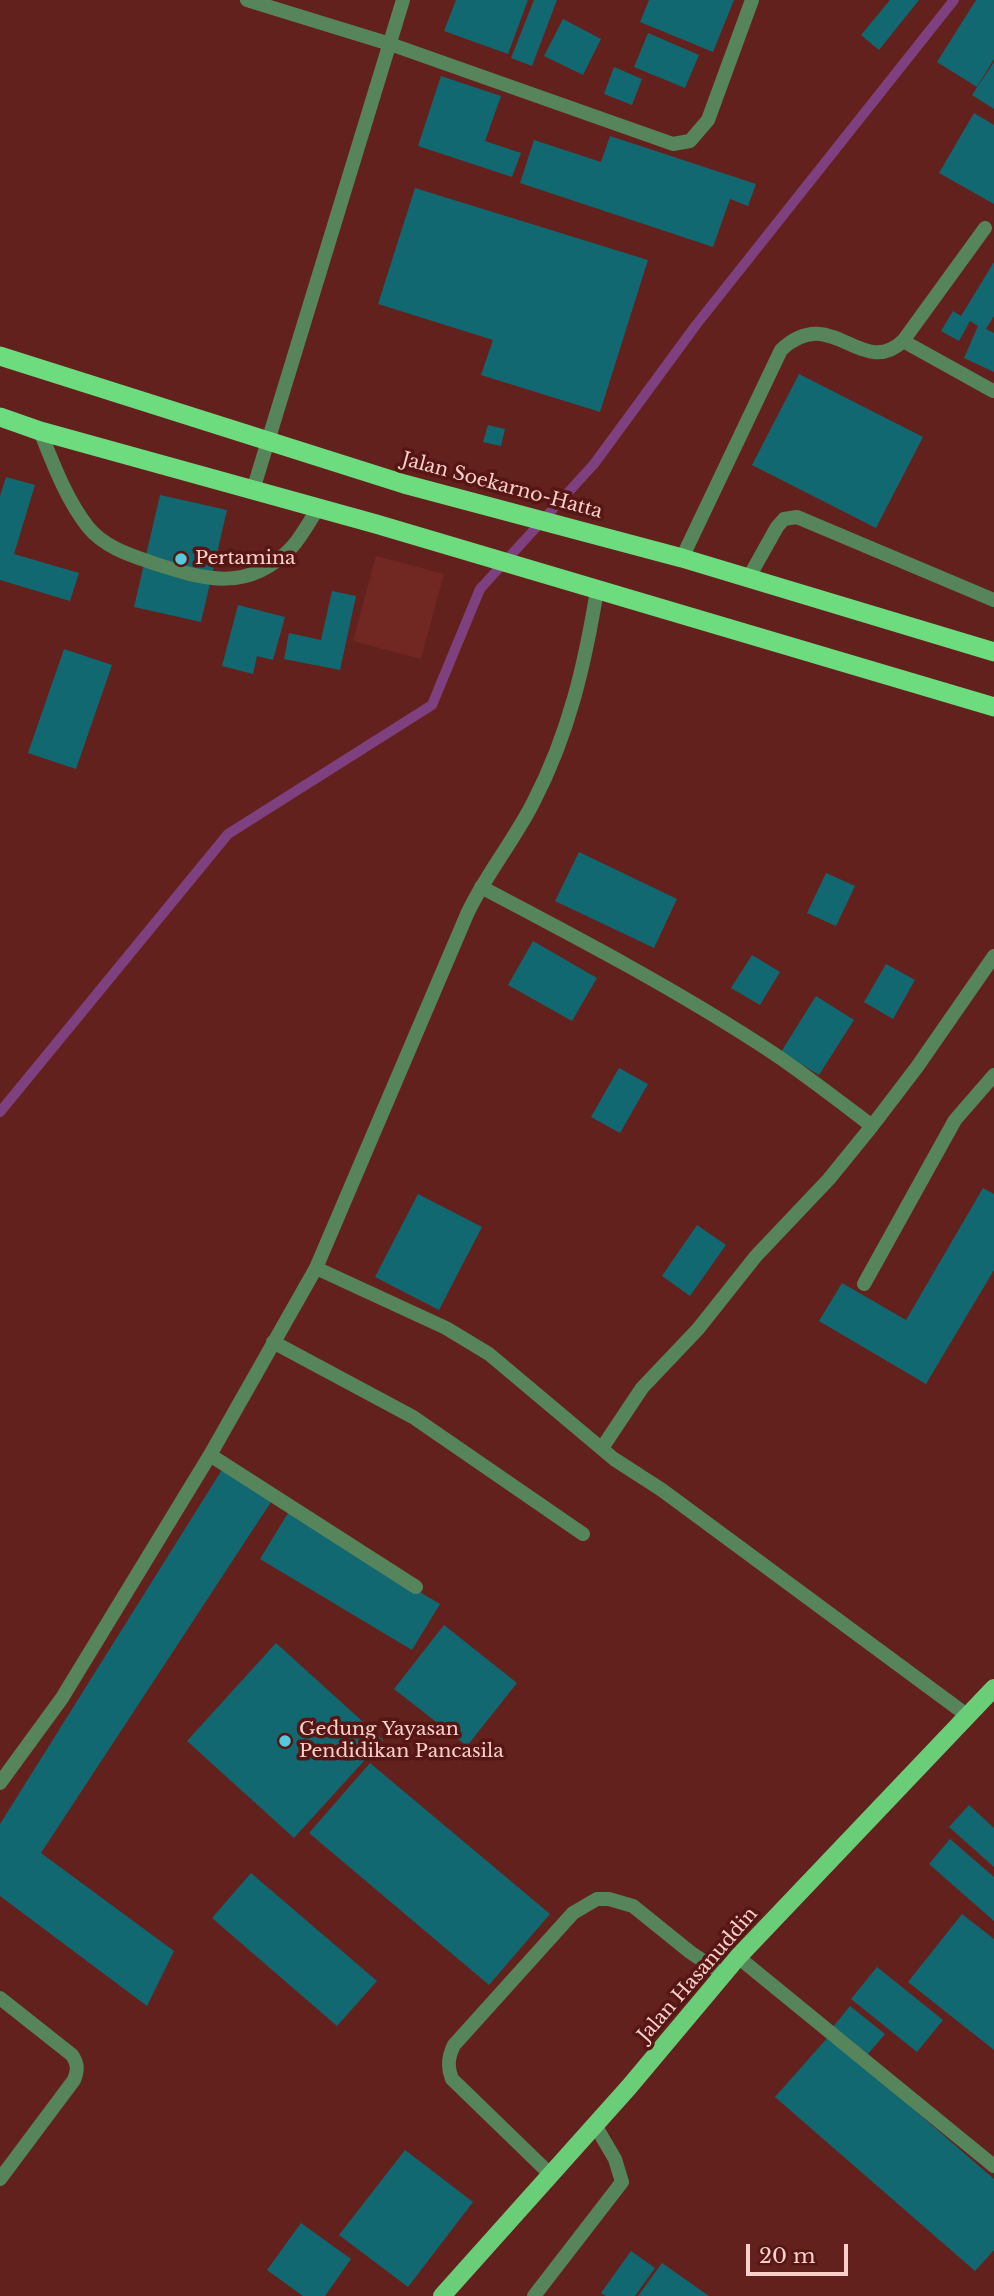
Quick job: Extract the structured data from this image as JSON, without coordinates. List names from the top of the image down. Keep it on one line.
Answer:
{"streets":{"highway":["Jalan Soekarno-Hatta"],"main road":["Jalan Hasanuddin"]},"places":["Pertamina","Gedung Yayasan Pendidikan Pancasila"],"scale_bar":"20 m"}
